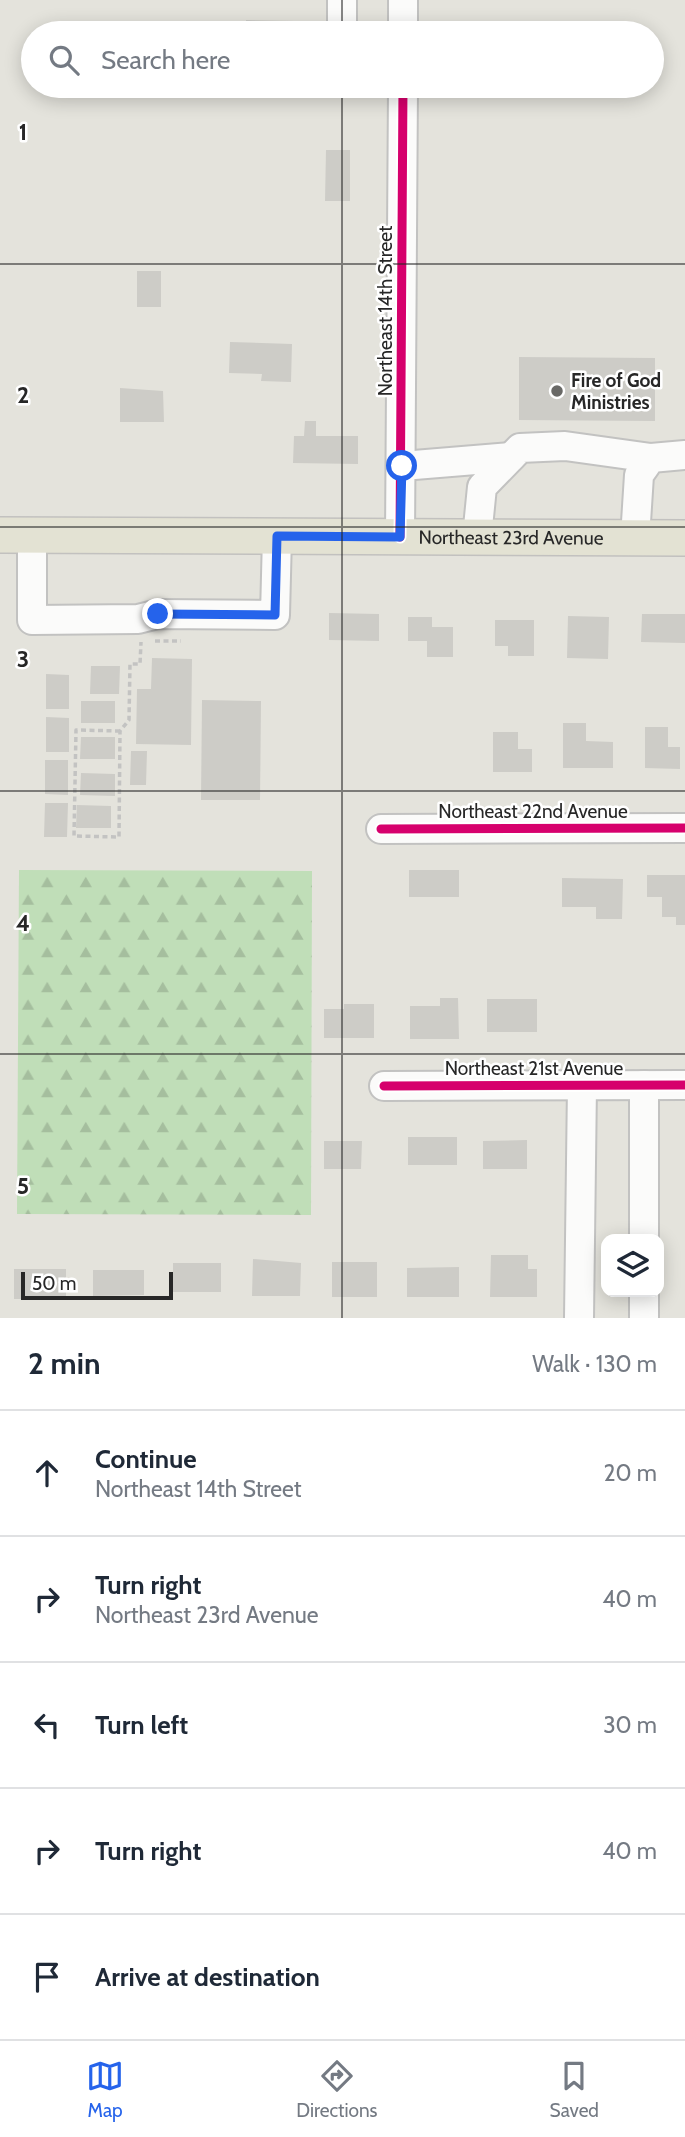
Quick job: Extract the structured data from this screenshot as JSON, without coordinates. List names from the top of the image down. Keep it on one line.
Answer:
{"streets":{"main road":["Northeast 23rd Avenue"],"street":["Northeast 14th Street","Northeast 22nd Avenue","Northeast 21st Avenue"]},"crossings":[["Northeast 14th Street","Northeast 23rd Avenue"]],"places":["Fire of God Ministries"],"scale_bar":"50 m","page":{"search":"Search here","scale":"50 m","heading":["2 min","Walk · 130 m"],"list":[["Continue","Northeast 14th Street","20 m"],["Turn right","Northeast 23rd Avenue","40 m"],["Turn left","30 m"],["Turn right","40 m"],"Arrive at destination"],"nav":["Map","Directions","Saved"]},"grid":{"rows":["1","2","3","4","5"]}}
